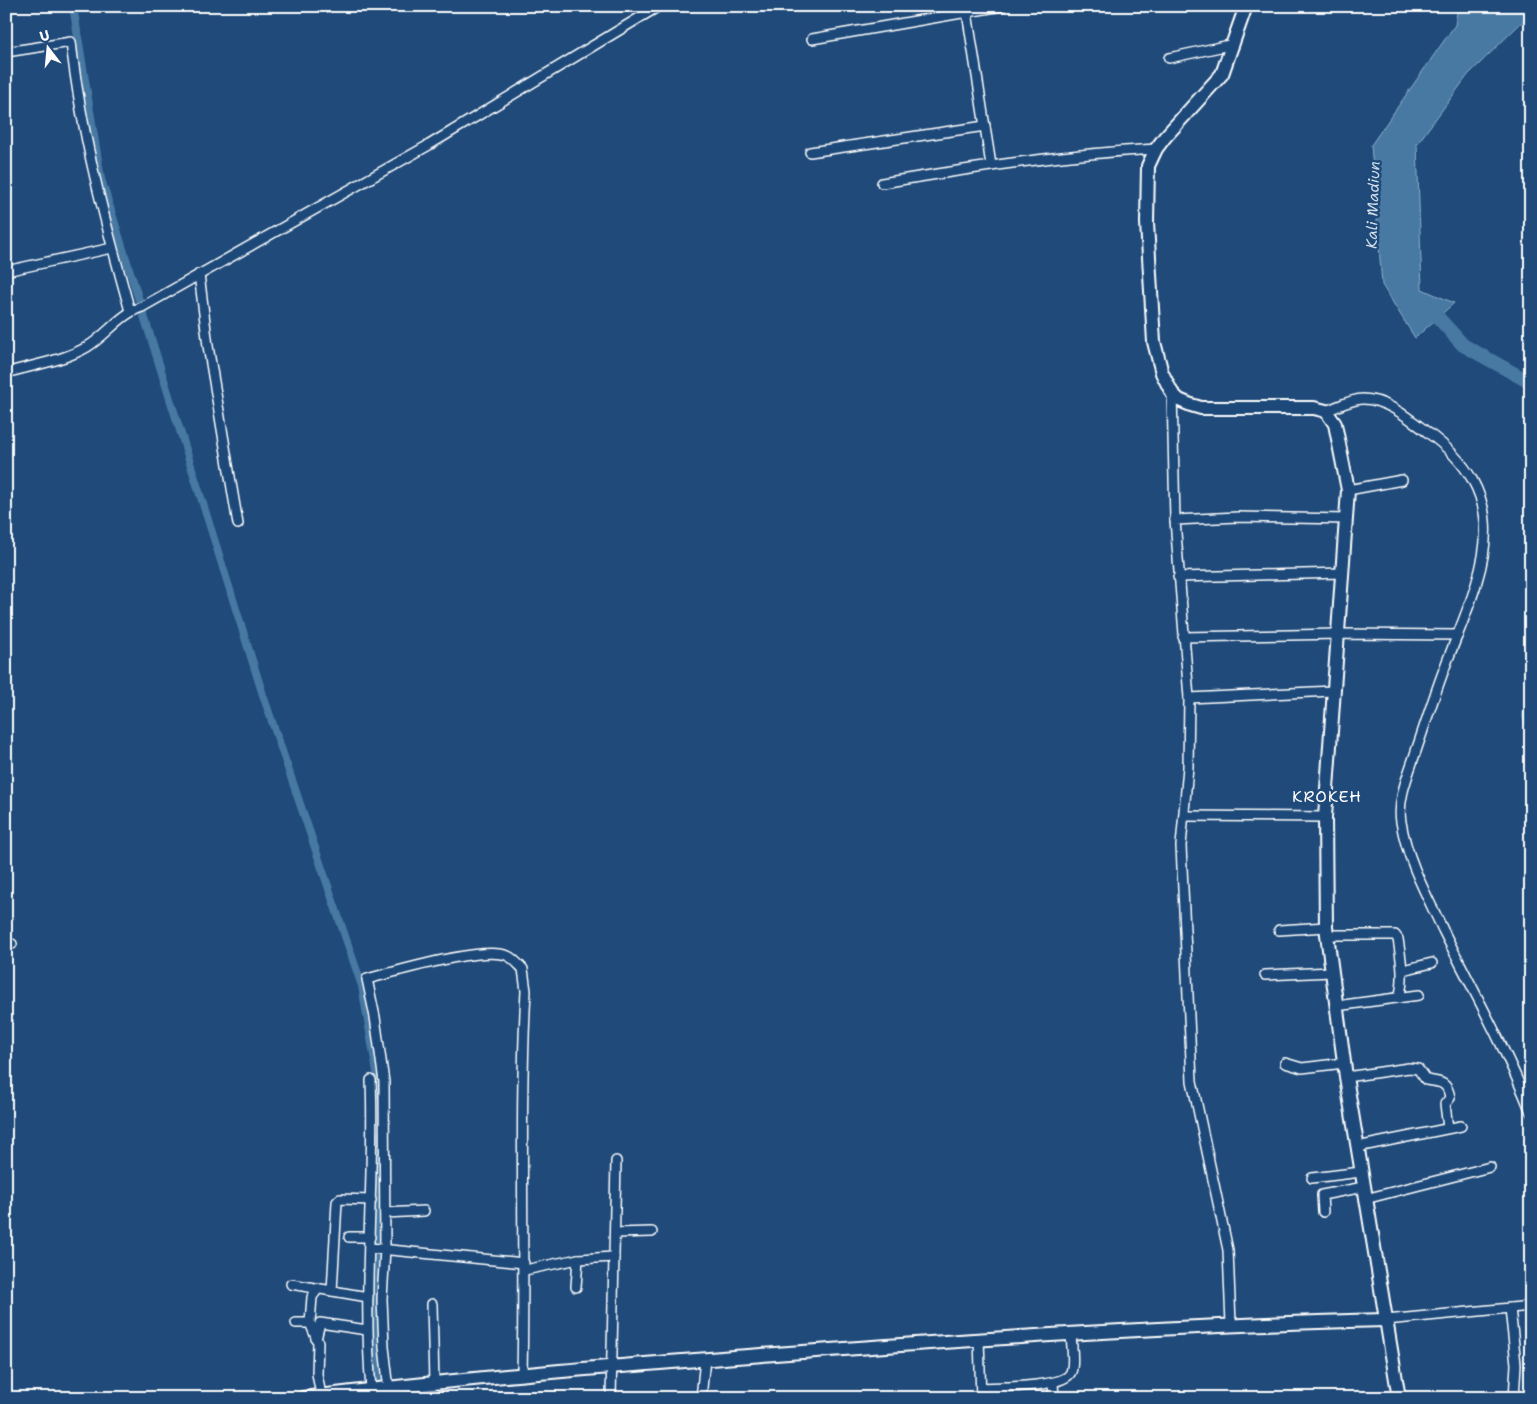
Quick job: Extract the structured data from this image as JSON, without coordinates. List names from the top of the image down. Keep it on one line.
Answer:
{"districts":["KROKEH"],"water":["Kali Madiun"],"north":"top"}
